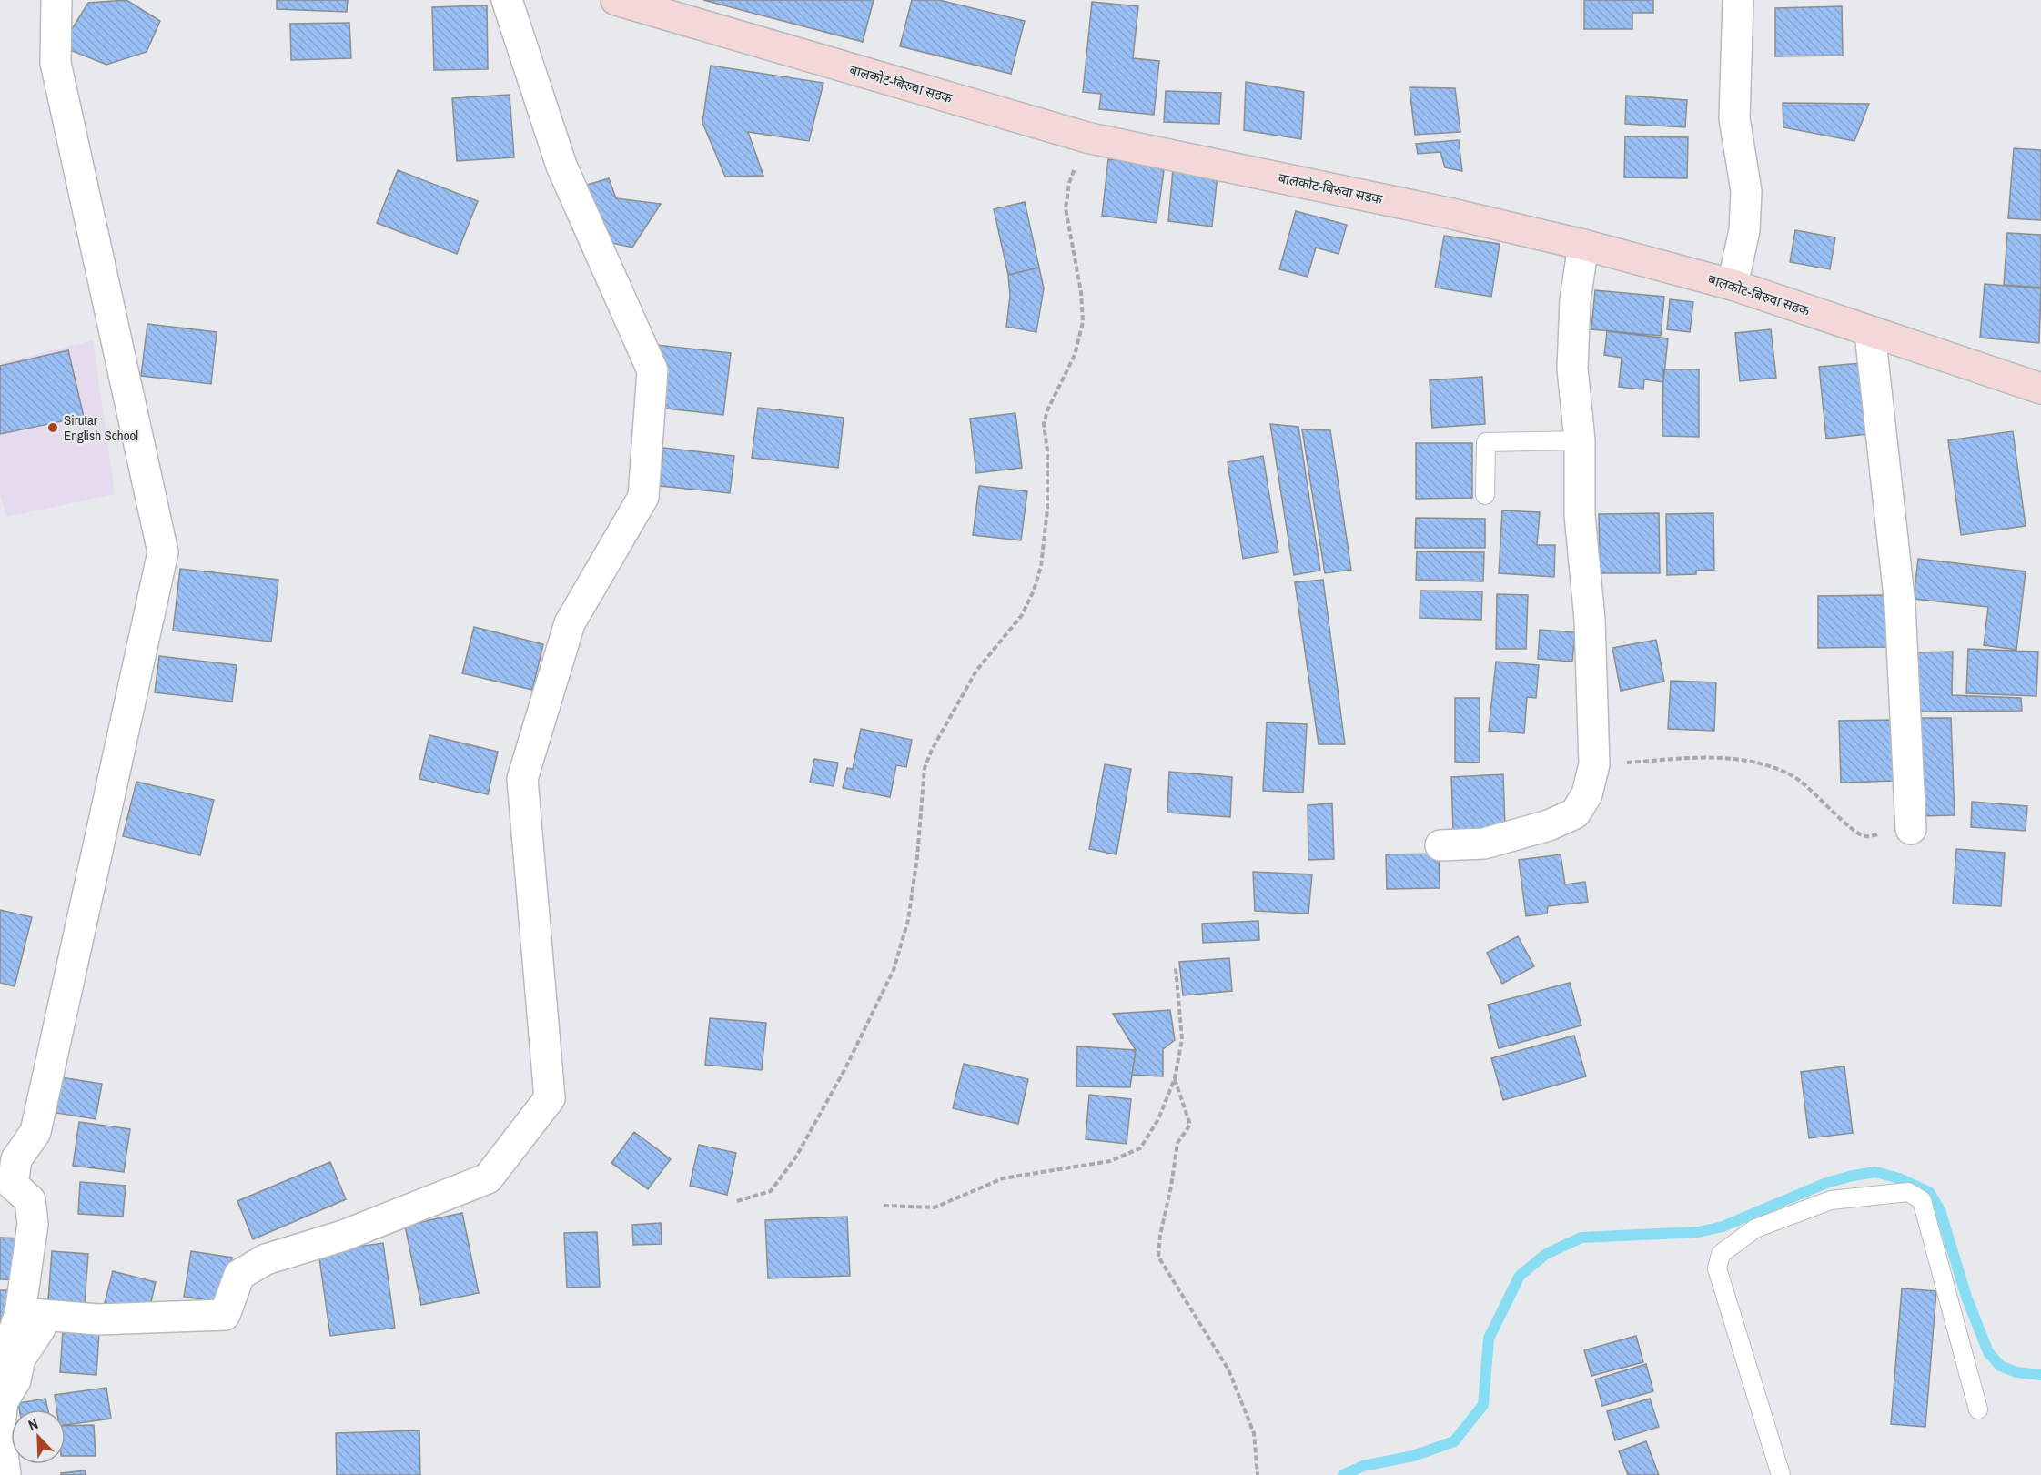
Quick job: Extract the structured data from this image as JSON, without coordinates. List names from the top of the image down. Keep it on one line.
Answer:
{"streets":{"main road":["बालकोट-बिरुवा सडक"]},"places":["Sirutar English School"],"north":"top left"}
